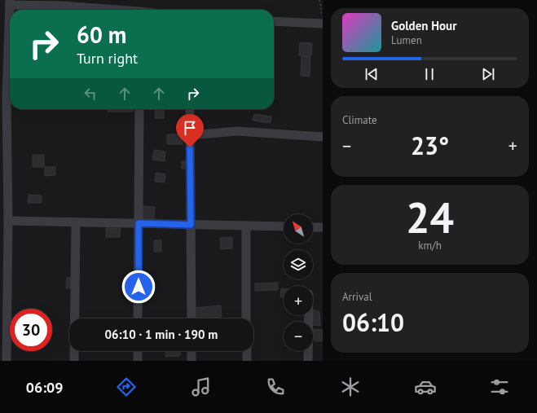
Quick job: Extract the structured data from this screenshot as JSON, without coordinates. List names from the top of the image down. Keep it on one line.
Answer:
{"north":"top left","page":{"turn":["60 m","Turn right"],"song":["Golden Hour","Lumen"],"tile":["Climate",["24","km/h"],["Arrival","06:10"]],"heat":["−","23°","+"],"map_buttons":["+","−"],"limit":"30","trip":"06:10 · 1 min · 190 m","tabs":"06:09"}}
